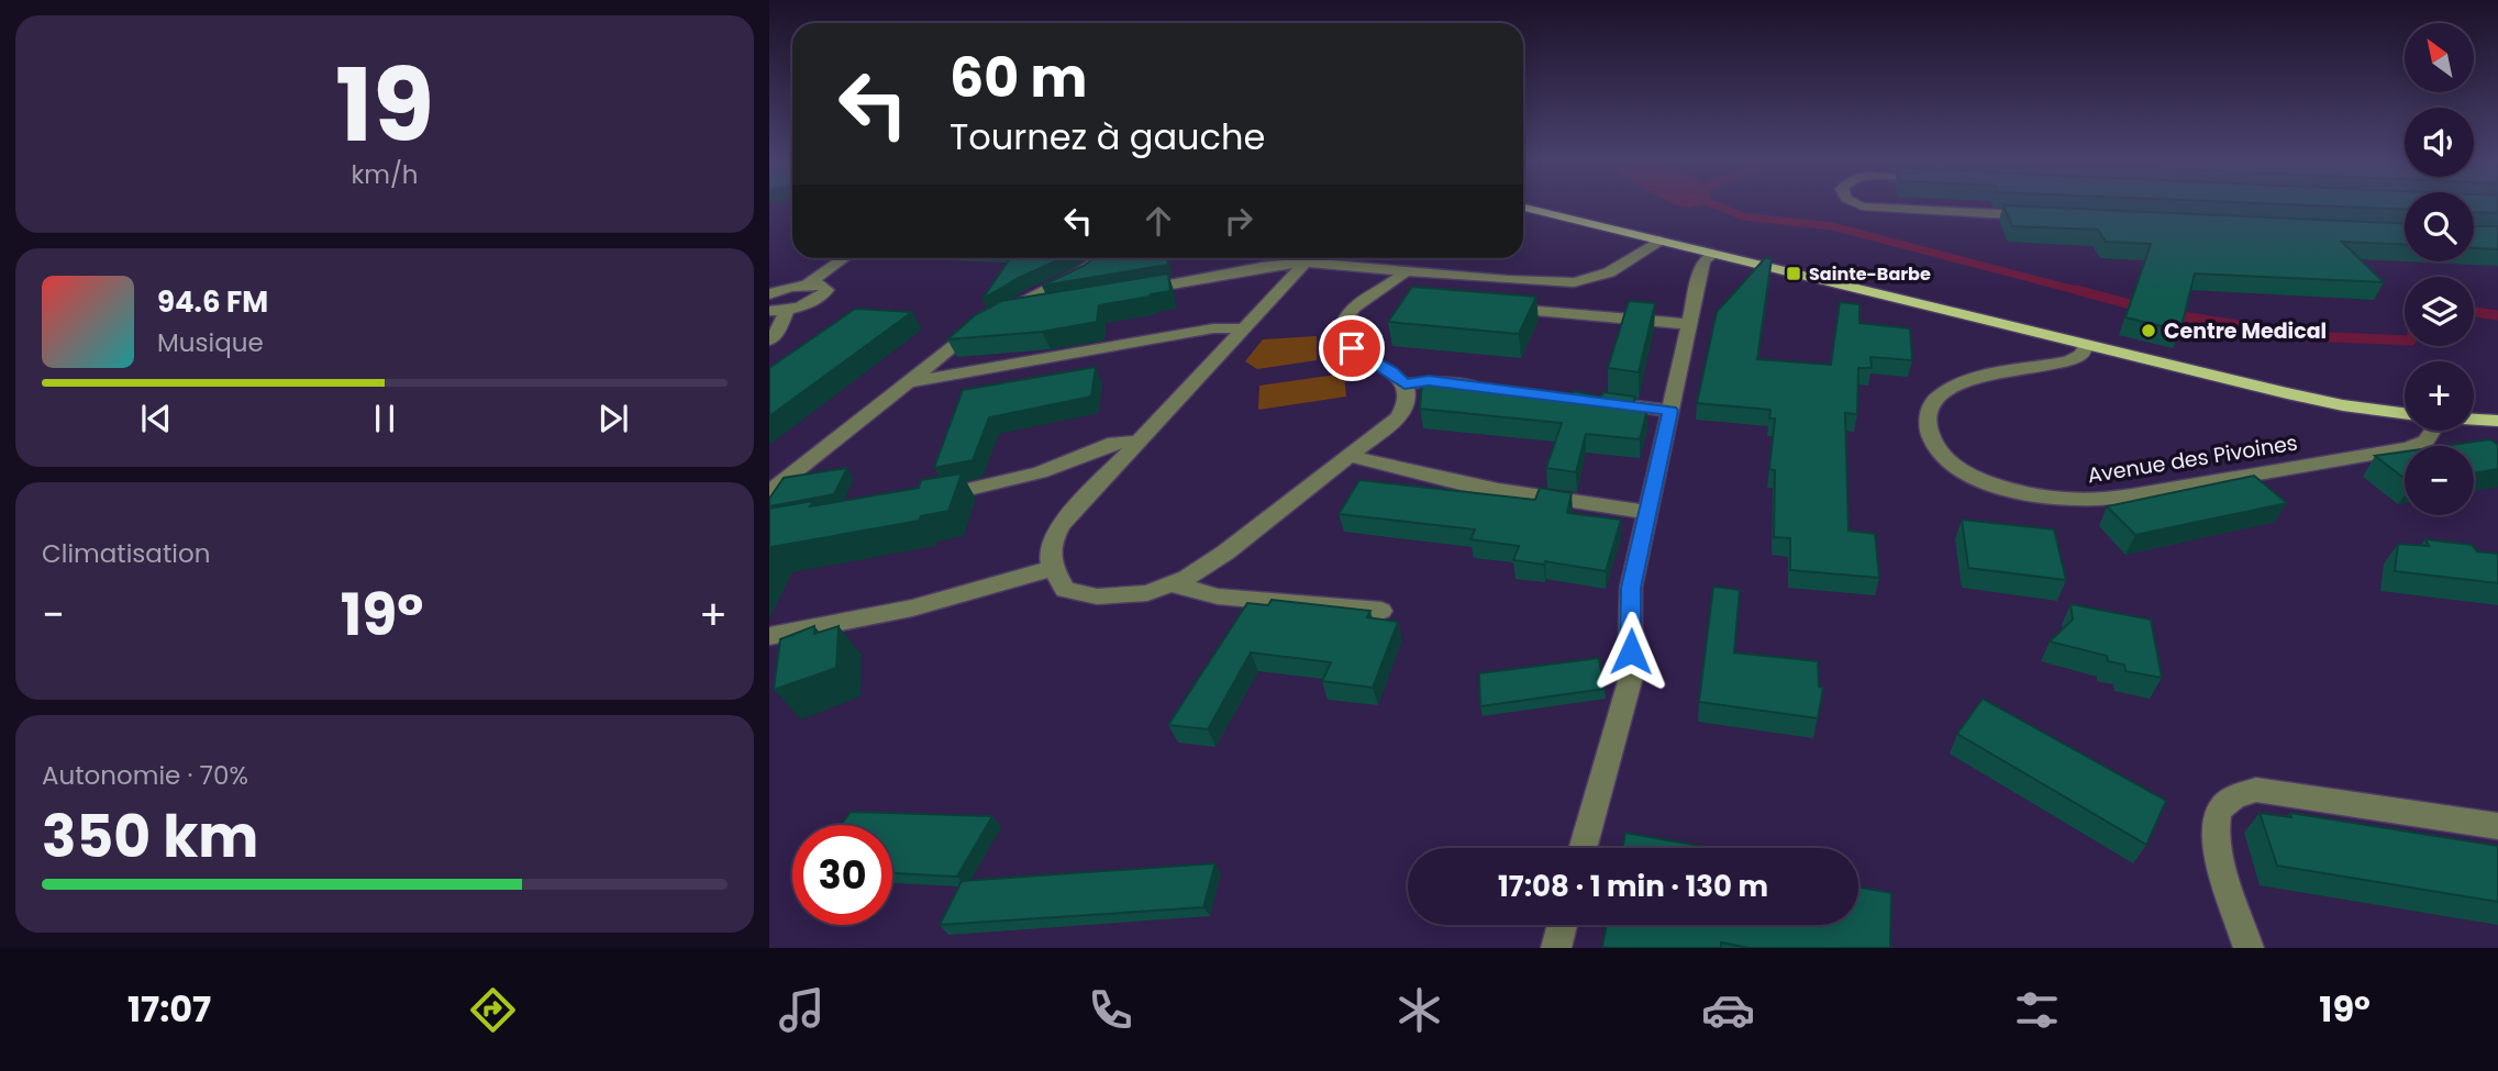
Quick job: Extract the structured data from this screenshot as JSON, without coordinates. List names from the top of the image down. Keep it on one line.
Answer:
{"streets":{"street":["Avenue des Pivoines"]},"places":{"transit":["Sainte-Barbe"],"other":["Centre Medical"]},"north":"top left","page":{"tile":[["19","km/h"],"Climatisation",["Autonomie · 70%","350 km"]],"map_buttons":["+","−"],"turn":["60 m","Tournez à gauche"],"song":["94.6 FM","Musique"],"heat":["−","19°","+"],"limit":"30","trip":"17:08 · 1 min · 130 m","tabs":["17:07","19°"]}}
